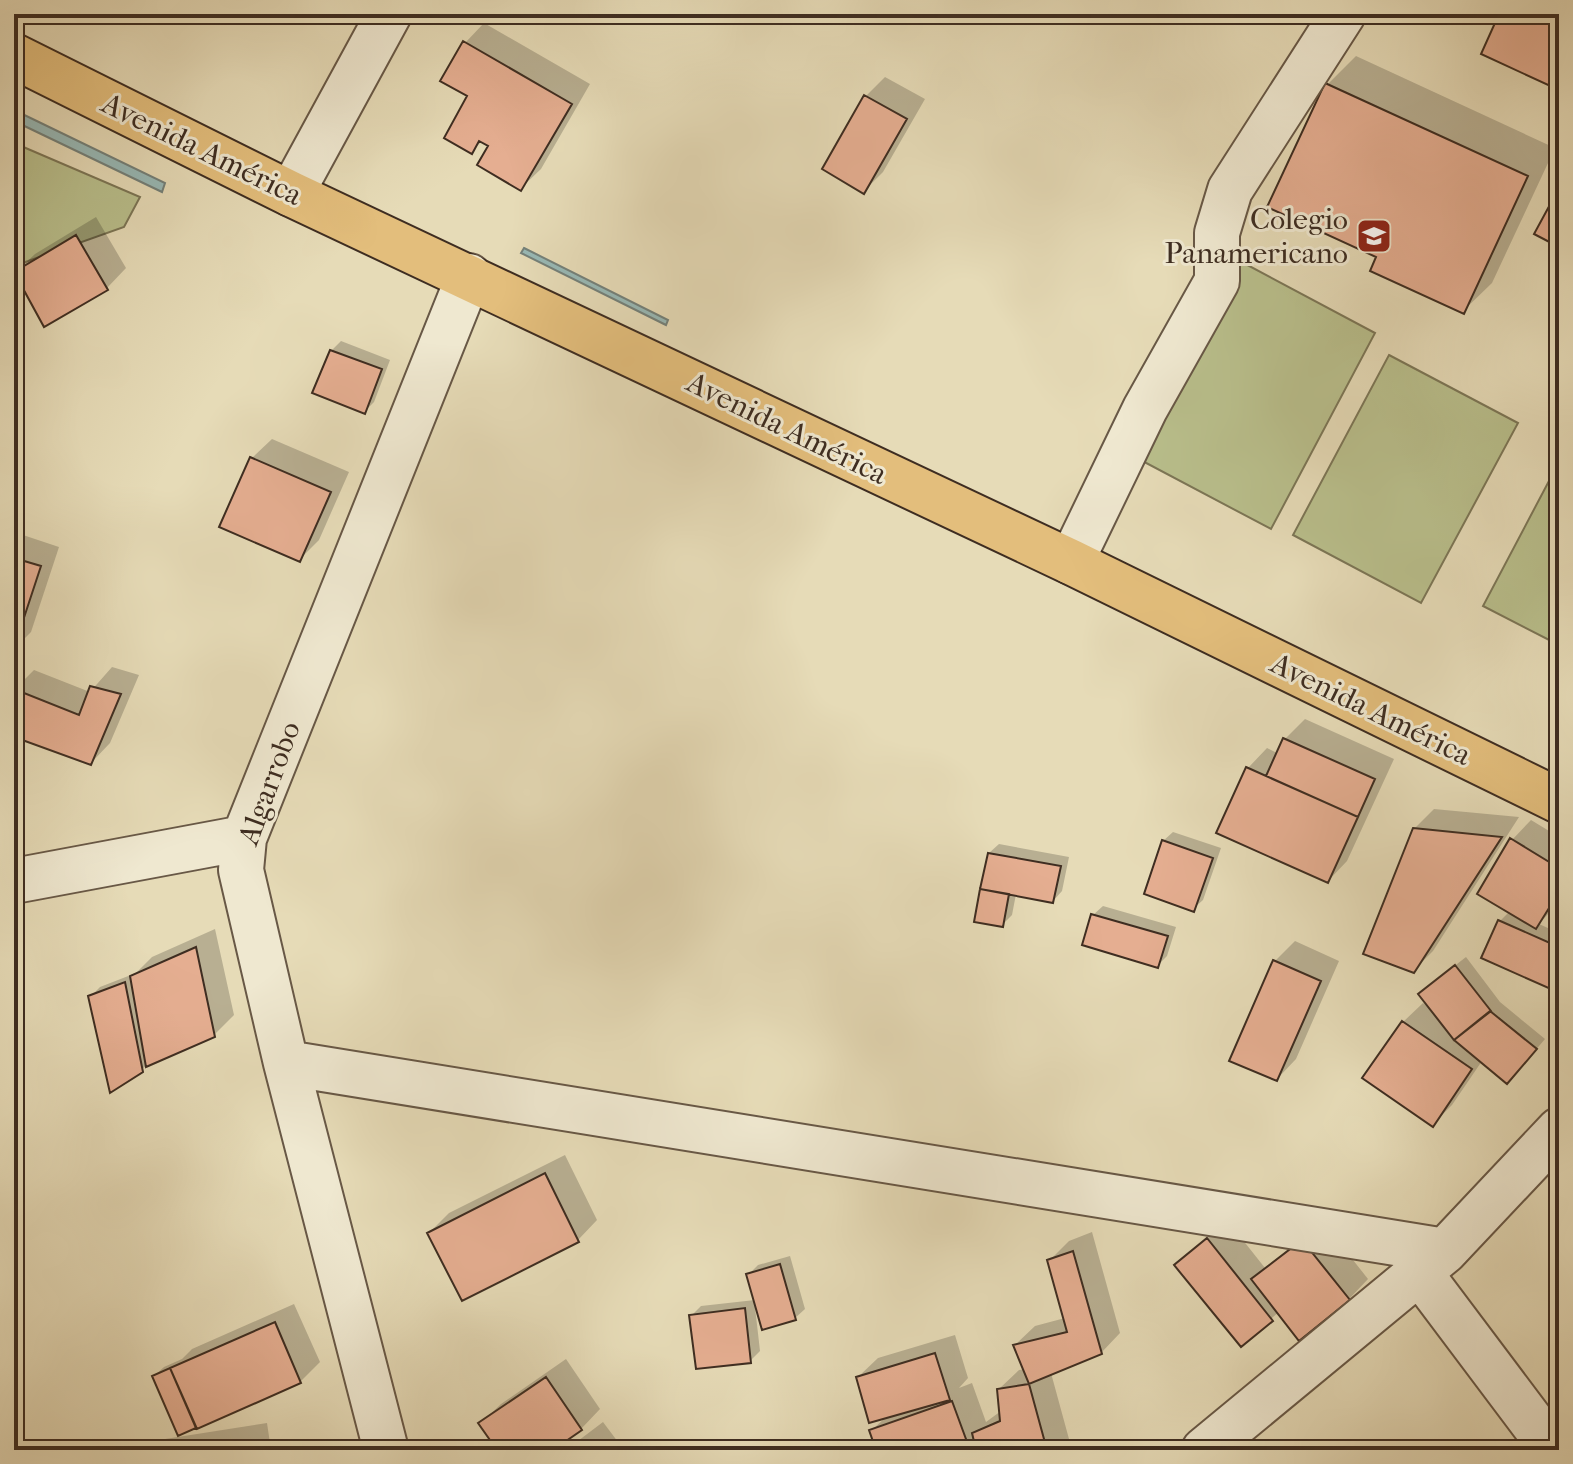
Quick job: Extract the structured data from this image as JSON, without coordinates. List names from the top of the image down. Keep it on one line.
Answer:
{"streets":{"main road":["Avenida América"],"street":["Algarrobo"]},"crossings":[["Avenida América","Algarrobo"]],"places":{"school or university":["Colegio Panamericano"]}}
